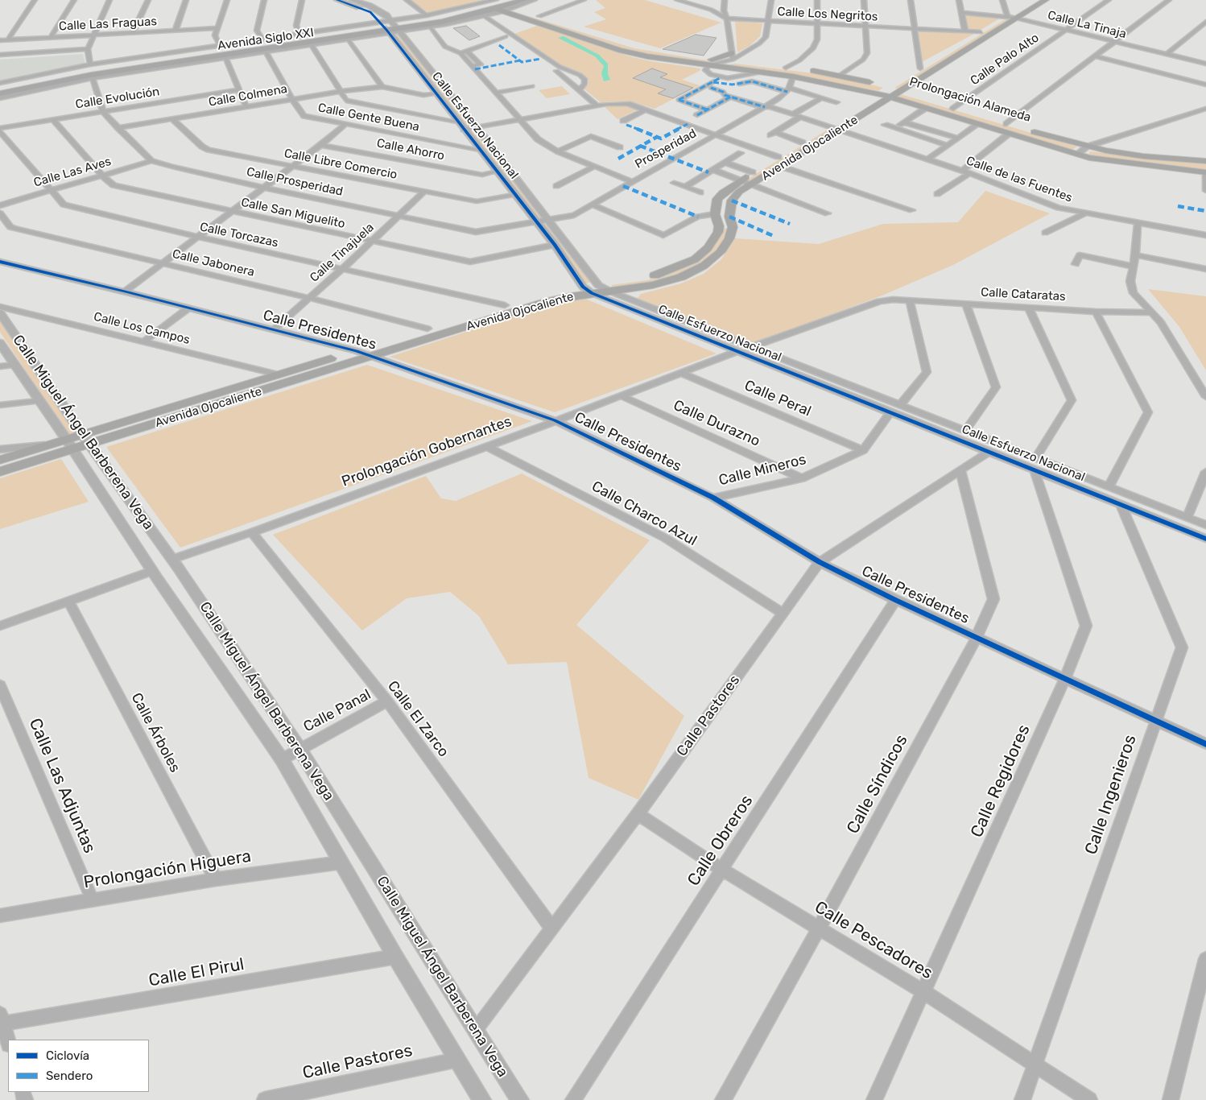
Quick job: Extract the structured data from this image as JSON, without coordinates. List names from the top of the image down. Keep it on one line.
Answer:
{"streets":{"highway":["Avenida Siglo XXI"],"main road":["Prolongación Alameda","Avenida Ojocaliente"],"street":["Calle Los Negritos","Calle Las Fraguas","Calle La Tinaja","Calle Palo Alto","Calle Colmena","Calle Evolución","Calle Gente Buena","Calle Esfuerzo Nacional","Prosperidad","Calle Ahorro","Calle Libre Comercio","Calle Las Aves","Calle de las Fuentes","Calle Prosperidad","Calle San Miguelito","Calle Torcazas","Calle Tinajuela","Calle Jabonera","Calle Cataratas","Calle Los Campos","Calle Presidentes","Calle Peral","Calle Durazno","Calle Miguel Ángel Barberena Vega","Prolongación Gobernantes","Calle Mineros","Calle Charco Azul","Calle Panal","Calle Pastores","Calle El Zarco","Calle Árboles","Calle Regidores","Calle Síndicos","Calle Las Adjuntas","Calle Ingenieros","Calle Obreros","Prolongación Higuera","Calle Pescadores","Calle El Pirul"]},"crossings":[["Calle Los Negritos","Avenida Ojocaliente"],["Calle La Tinaja","Calle Palo Alto"],["Calle La Tinaja","Avenida Ojocaliente"],["Avenida Siglo XXI","Prolongación Alameda"],["Avenida Siglo XXI","Calle Gente Buena"],["Avenida Siglo XXI","Calle Esfuerzo Nacional"],["Avenida Siglo XXI","Calle Prosperidad"],["Calle Palo Alto","Prolongación Alameda"],["Calle Colmena","Calle Gente Buena"],["Calle Colmena","Calle Esfuerzo Nacional"],["Calle Colmena","Calle Libre Comercio"],["Calle Colmena","Calle Prosperidad"],["Calle Evolución","Calle Prosperidad"],["Calle Evolución","Calle San Miguelito"],["Prolongación Alameda","Avenida Ojocaliente"],["Calle Gente Buena","Calle Esfuerzo Nacional"],["Calle Esfuerzo Nacional","Avenida Ojocaliente"],["Calle Esfuerzo Nacional","Prosperidad"],["Calle Esfuerzo Nacional","Calle Ahorro"],["Calle Esfuerzo Nacional","Calle Libre Comercio"],["Calle Esfuerzo Nacional","Calle Prosperidad"],["Calle Esfuerzo Nacional","Calle San Miguelito"],["Calle Esfuerzo Nacional","Calle Cataratas"],["Calle Esfuerzo Nacional","Prolongación Gobernantes"],["Calle Esfuerzo Nacional","Calle Mineros"],["Calle Esfuerzo Nacional","Calle Pastores"],["Calle Esfuerzo Nacional","Calle Regidores"],["Calle Esfuerzo Nacional","Calle Ingenieros"],["Avenida Ojocaliente","Calle de las Fuentes"],["Avenida Ojocaliente","Calle Torcazas"],["Avenida Ojocaliente","Calle Jabonera"],["Avenida Ojocaliente","Calle Los Campos"],["Avenida Ojocaliente","Calle Presidentes"],["Avenida Ojocaliente","Calle Miguel Ángel Barberena Vega"],["Prosperidad","Calle de las Fuentes"],["Prosperidad","Calle Prosperidad"],["Calle Libre Comercio","Calle Tinajuela"],["Calle Las Aves","Calle Prosperidad"],["Calle Las Aves","Calle San Miguelito"],["Calle Las Aves","Calle Torcazas"],["Calle Prosperidad","Calle Tinajuela"],["Calle San Miguelito","Calle Tinajuela"],["Calle Torcazas","Calle Tinajuela"],["Calle Tinajuela","Calle Jabonera"],["Calle Tinajuela","Calle Presidentes"],["Calle Presidentes","Prolongación Gobernantes"],["Calle Presidentes","Calle Mineros"],["Calle Presidentes","Calle Pastores"],["Calle Presidentes","Calle Regidores"],["Calle Presidentes","Calle Síndicos"],["Calle Presidentes","Calle Ingenieros"],["Calle Presidentes","Calle Obreros"],["Calle Peral","Prolongación Gobernantes"],["Calle Peral","Calle Mineros"],["Calle Durazno","Prolongación Gobernantes"],["Calle Durazno","Calle Mineros"],["Calle Miguel Ángel Barberena Vega","Prolongación Gobernantes"],["Calle Miguel Ángel Barberena Vega","Calle Panal"],["Calle Miguel Ángel Barberena Vega","Calle Pastores"],["Calle Miguel Ángel Barberena Vega","Prolongación Higuera"],["Calle Miguel Ángel Barberena Vega","Calle El Pirul"],["Prolongación Gobernantes","Calle Charco Azul"],["Prolongación Gobernantes","Calle El Zarco"],["Calle Charco Azul","Calle Pastores"],["Calle Panal","Calle El Zarco"],["Calle Pastores","Calle El Zarco"],["Calle Pastores","Calle Síndicos"],["Calle Pastores","Calle Pescadores"],["Calle Árboles","Prolongación Higuera"],["Calle Regidores","Calle Pescadores"],["Calle Síndicos","Calle Pescadores"],["Calle Las Adjuntas","Prolongación Higuera"],["Calle Ingenieros","Calle Pescadores"],["Calle Obreros","Calle Pescadores"]],"legend":["Ciclovía","Sendero"]}
